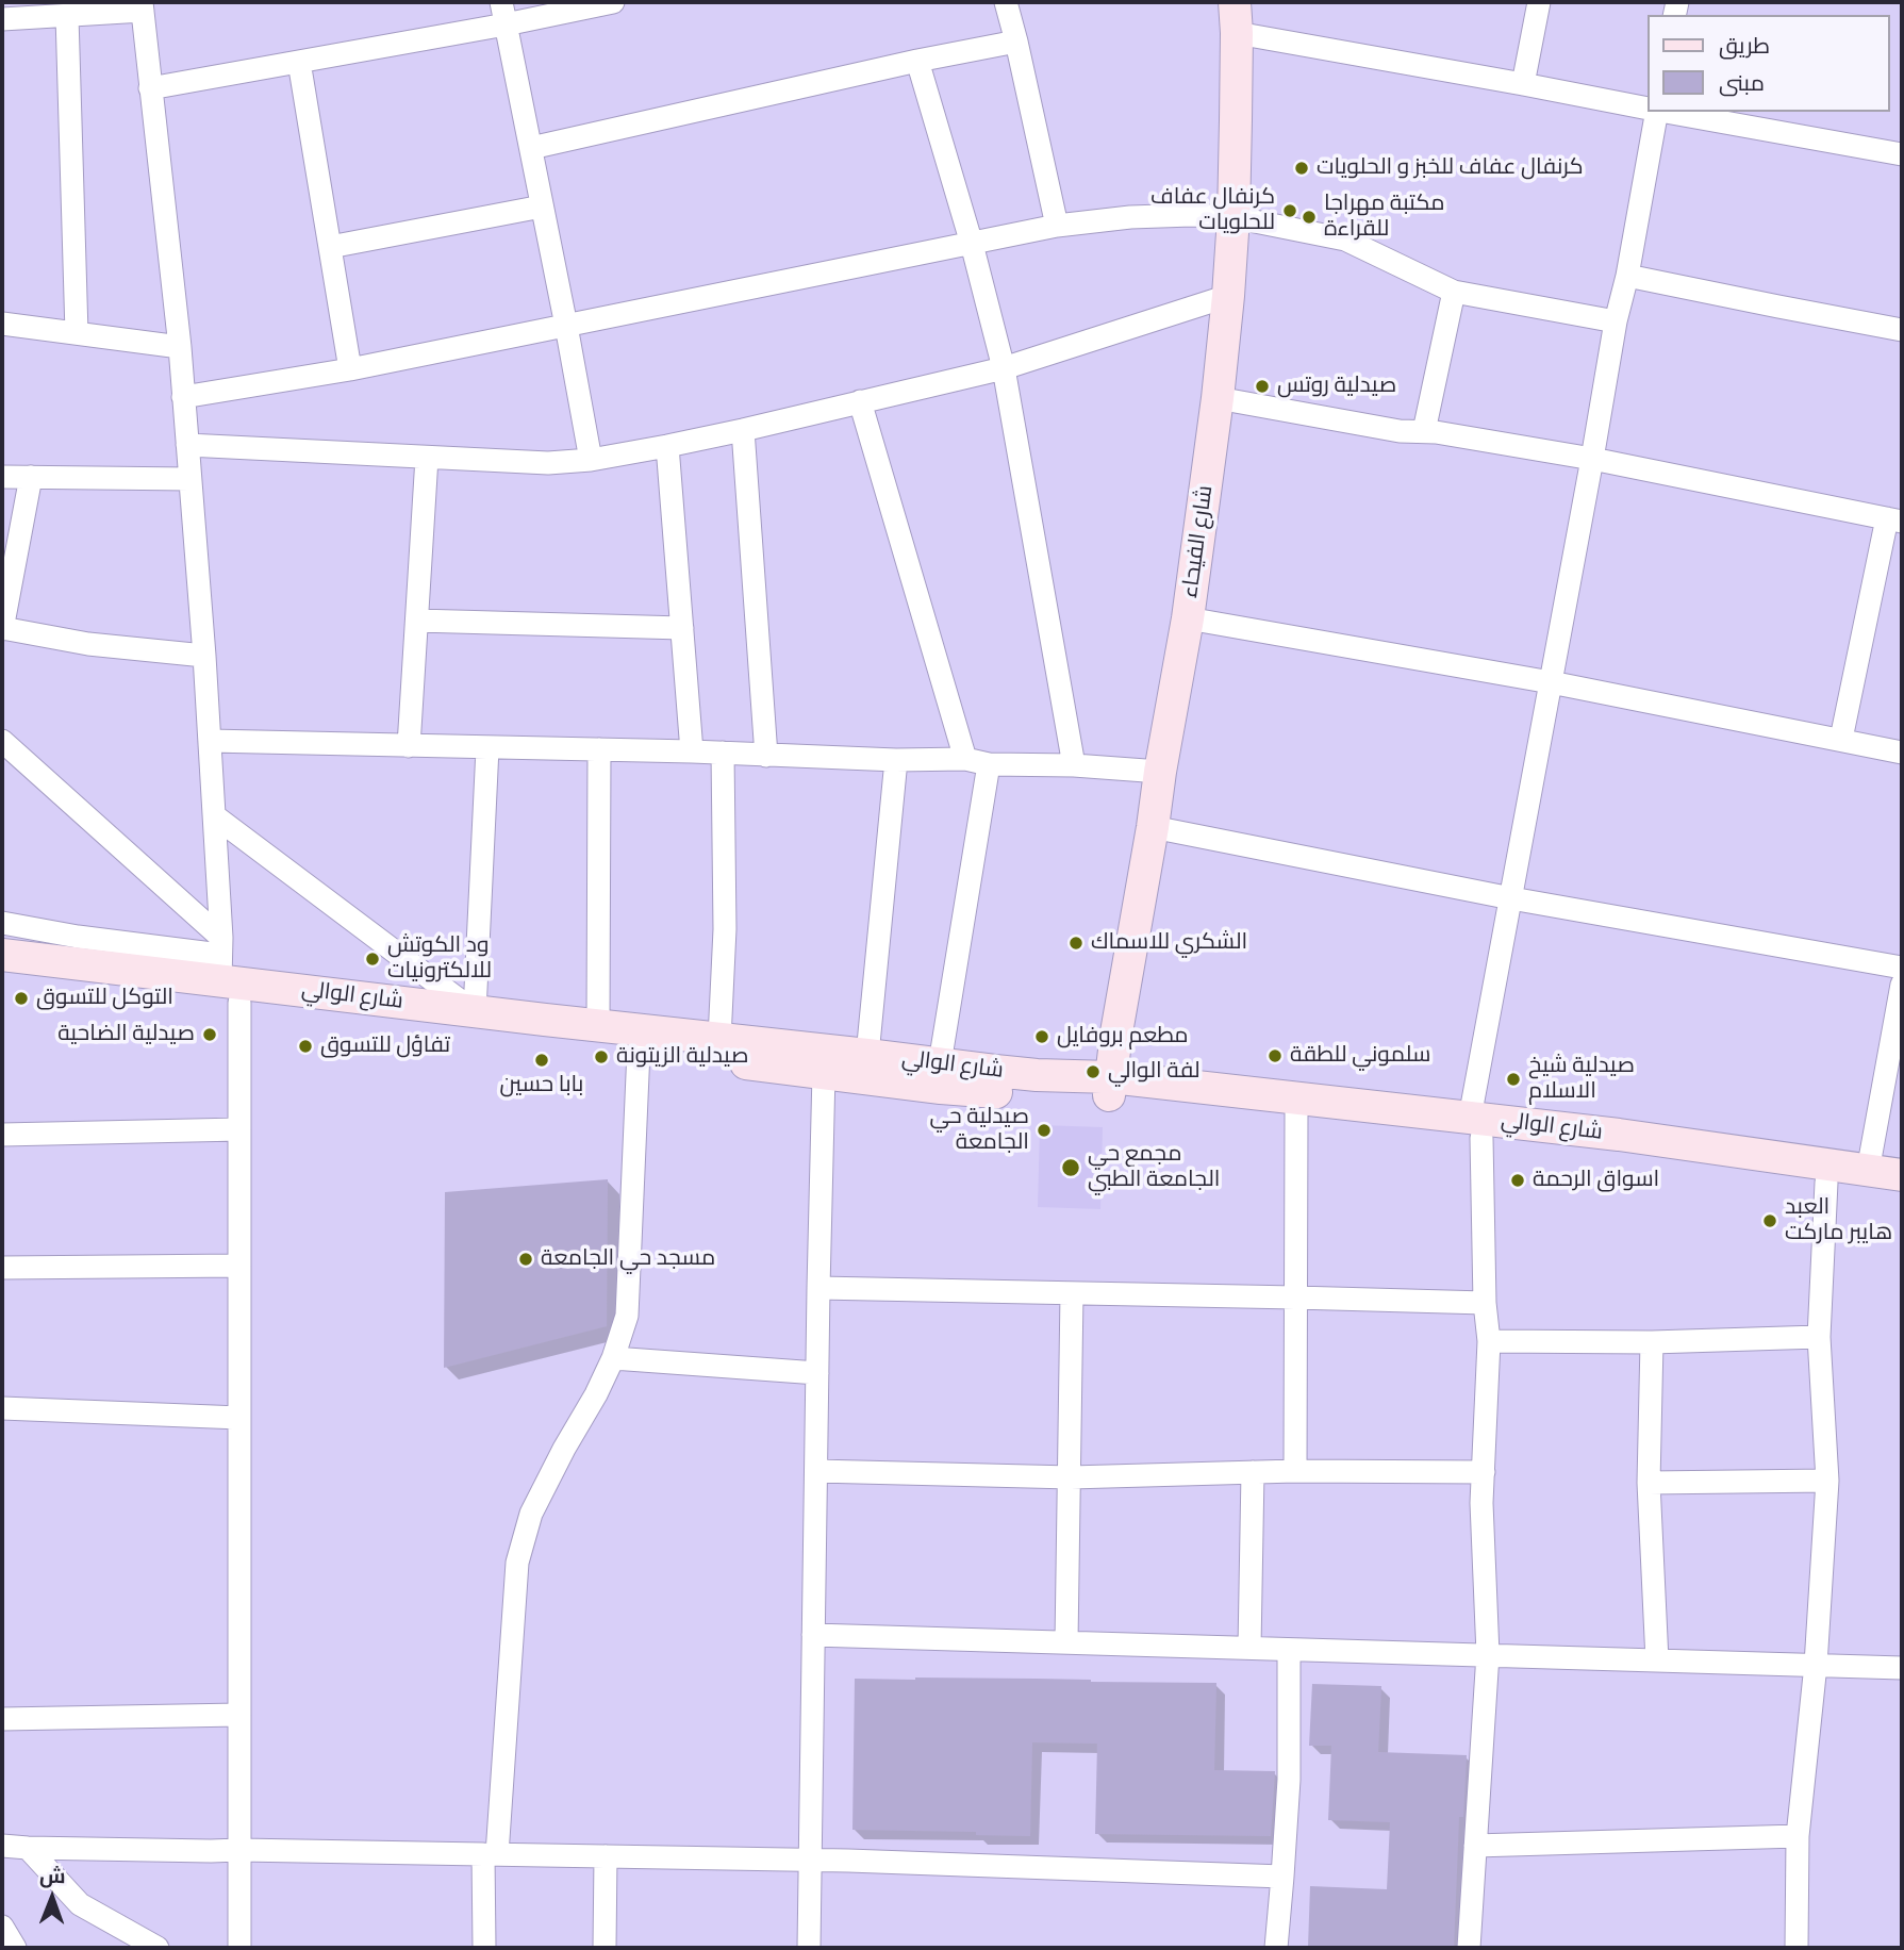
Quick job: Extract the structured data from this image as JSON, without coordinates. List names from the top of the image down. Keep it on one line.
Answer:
{"streets":{"street":["شارع الفيحاء","شارع الوالي"]},"crossings":[["شارع الفيحاء","شارع الوالي"]],"places":["كرنفال عفاف للخبز و الحلويات","كرنفال عفاف للحلويات","مكتبة مهراجا للقراءة","صيدلية روتس","الشكري للاسماك","ود الكوتش للالكترونيات","التوكل للتسوق","صيدلية الضاحية","مطعم بروفايل","تفاؤل للتسوق","سلموني للطقة","صيدلية الزيتونة","بابا حسين","لفة الوالي","صيدلية شيخ الاسلام","صيدلية حي الجامعة","مجمع حي الجامعة الطبي","اسواق الرحمة","العبد هايبر ماركت","مسجد حي الجامعة"],"legend":["طريق","مبنى"],"north":"top"}
